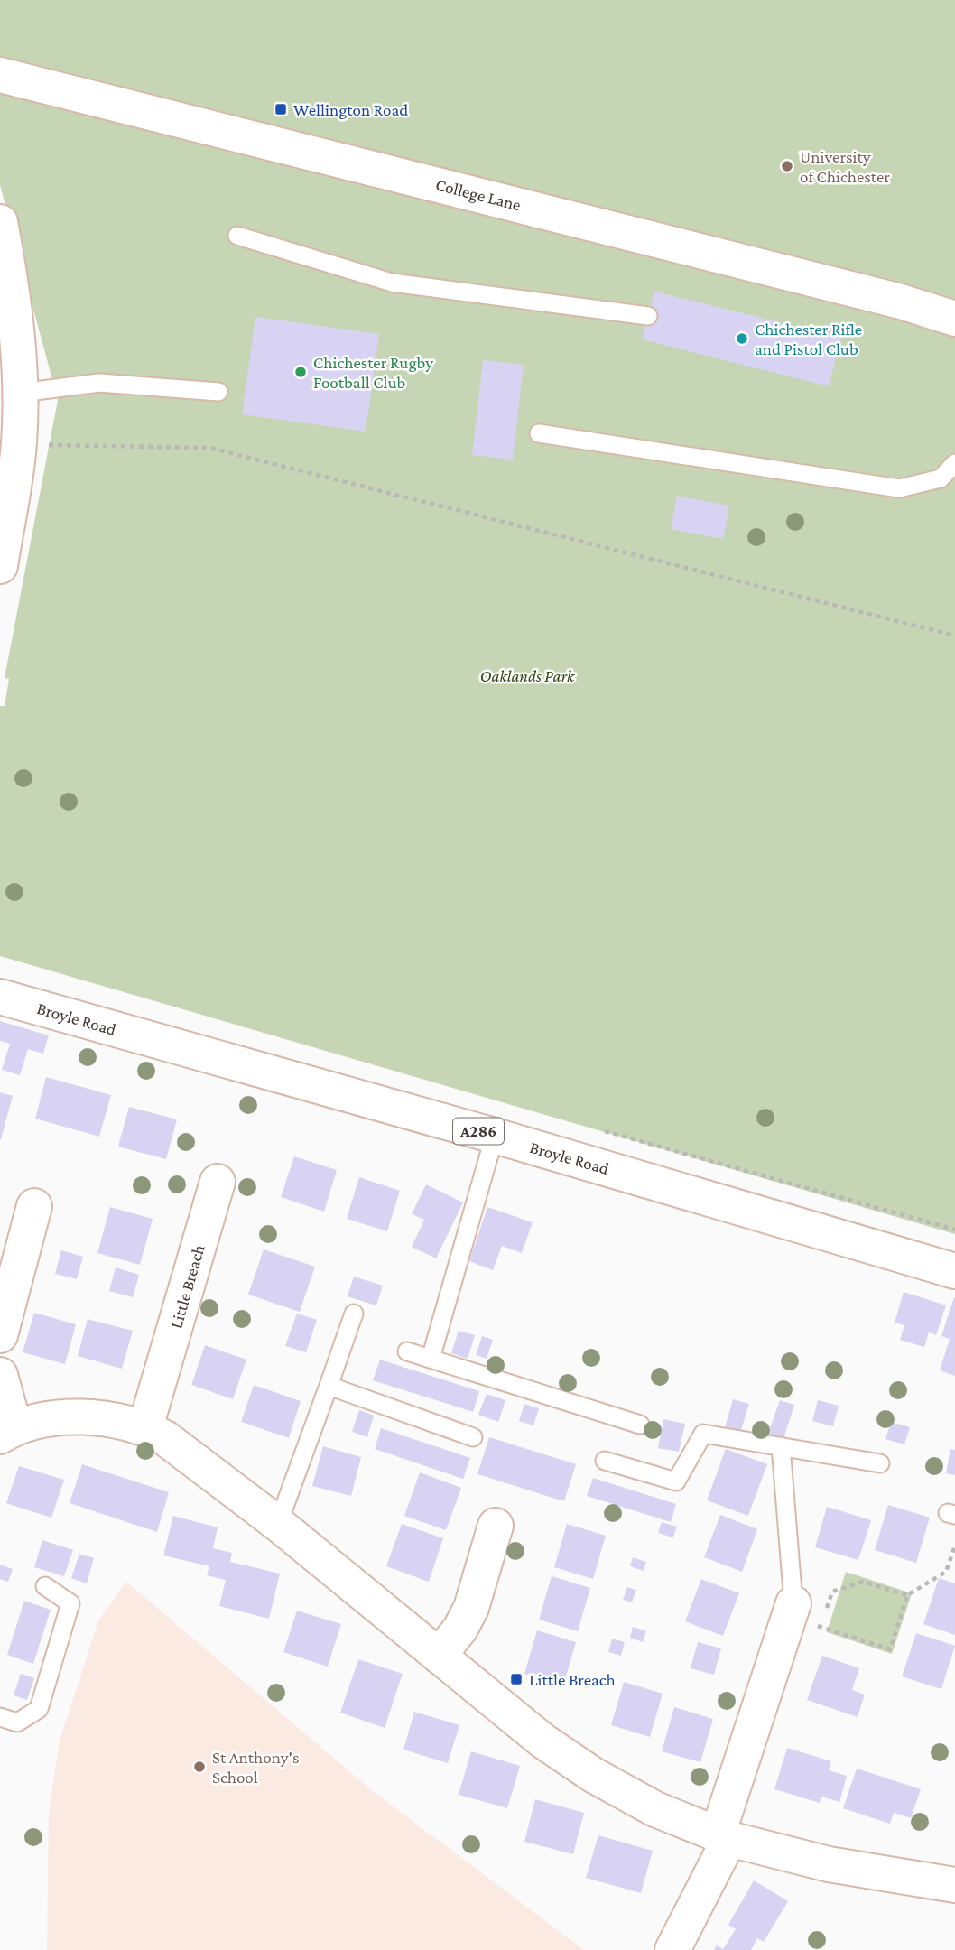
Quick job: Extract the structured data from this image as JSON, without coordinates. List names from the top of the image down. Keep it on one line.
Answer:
{"streets":{"street":["College Lane","Broyle Road","A286","Little Breach"]},"parks":["Oaklands Park"],"places":{"transit":["Wellington Road","Little Breach"],"other":["University of Chichester","Chichester Rifle and Pistol Club","Chichester Rugby Football Club","St Anthony's School"]}}
